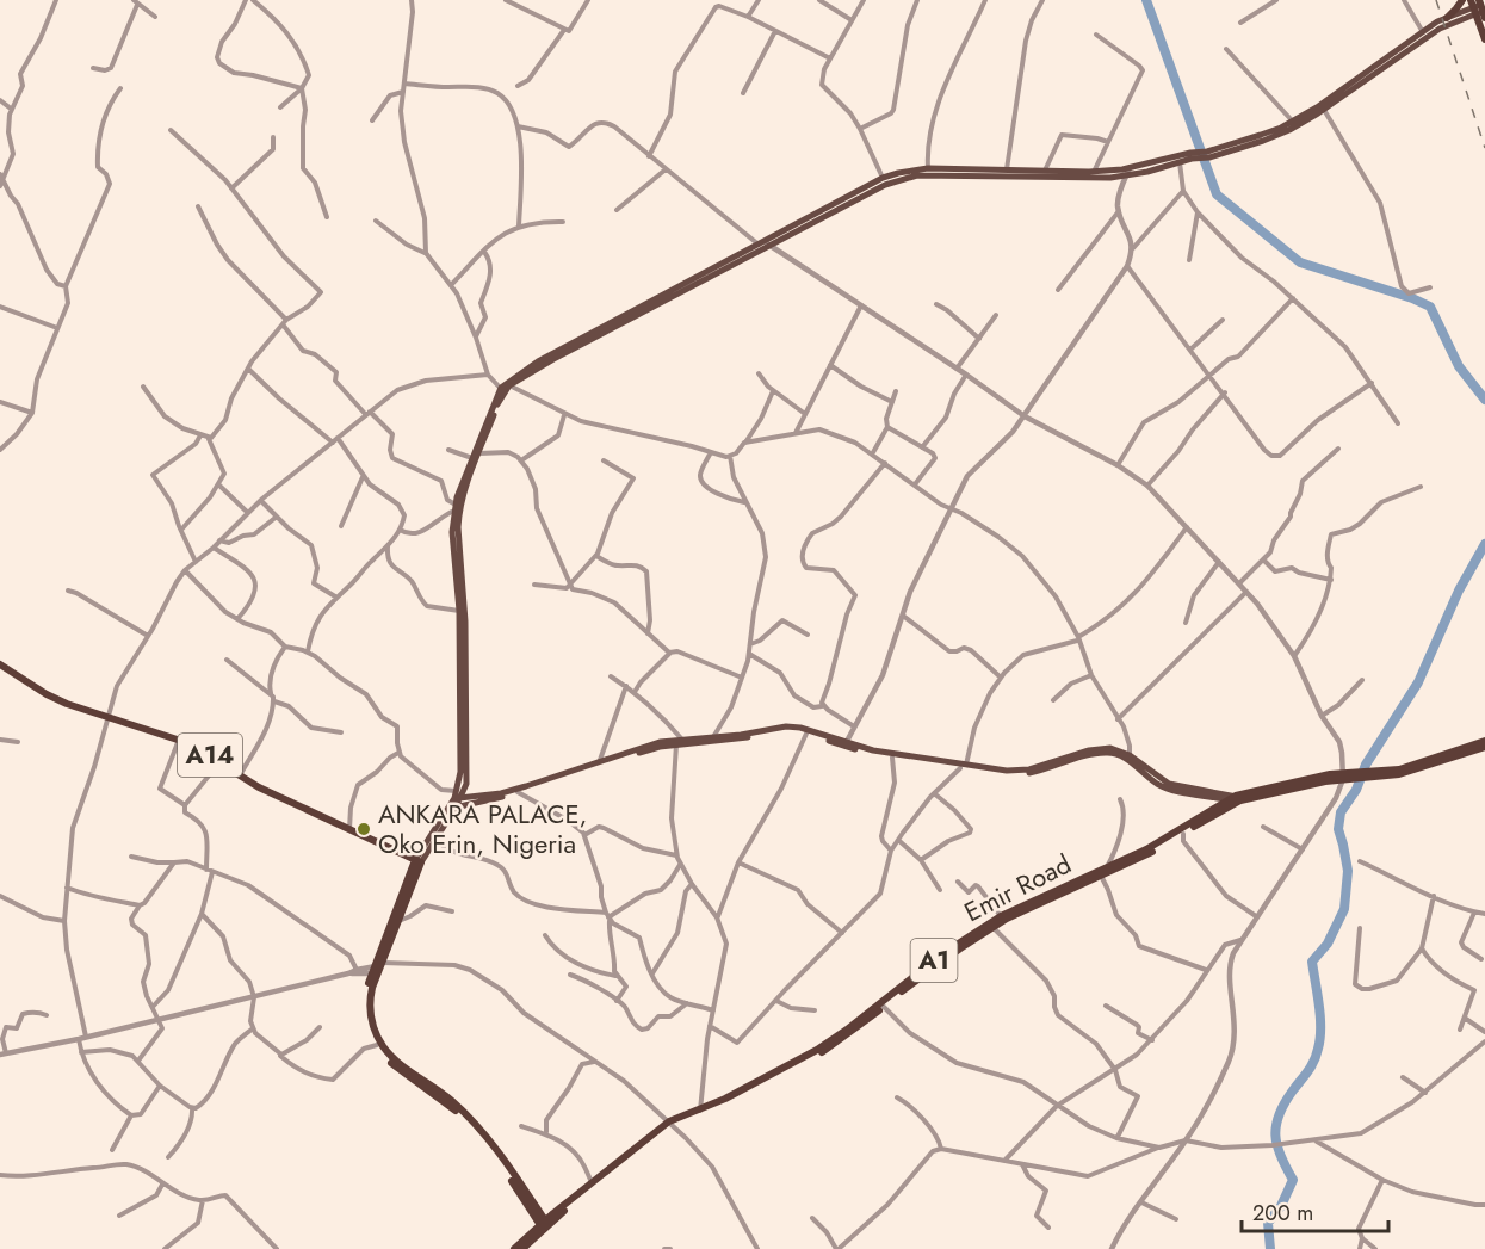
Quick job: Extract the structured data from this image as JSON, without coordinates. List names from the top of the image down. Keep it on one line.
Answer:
{"streets":{"highway":["A14","Emir Road","A1"]},"places":["ANKARA PALACE, Oko Erin, Nigeria"],"scale_bar":"200 m"}
